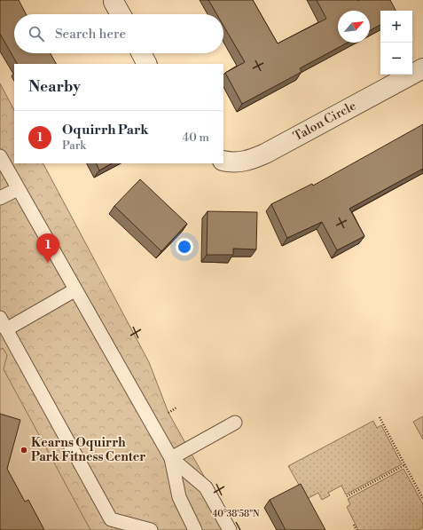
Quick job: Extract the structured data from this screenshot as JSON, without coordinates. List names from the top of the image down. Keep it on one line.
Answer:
{"streets":{"street":["Talon Circle"]},"places":["Kearns Oquirrh Park Fitness Center"],"north":"top right","page":{"map_buttons":["+","−"],"search":"Search here","heading":"Nearby","list":[{"mark":"1","name":"Oquirrh Park","note":"Park","value":"40 m"}],"pins":"1"},"coordinates":["40°38'58\"N"]}
